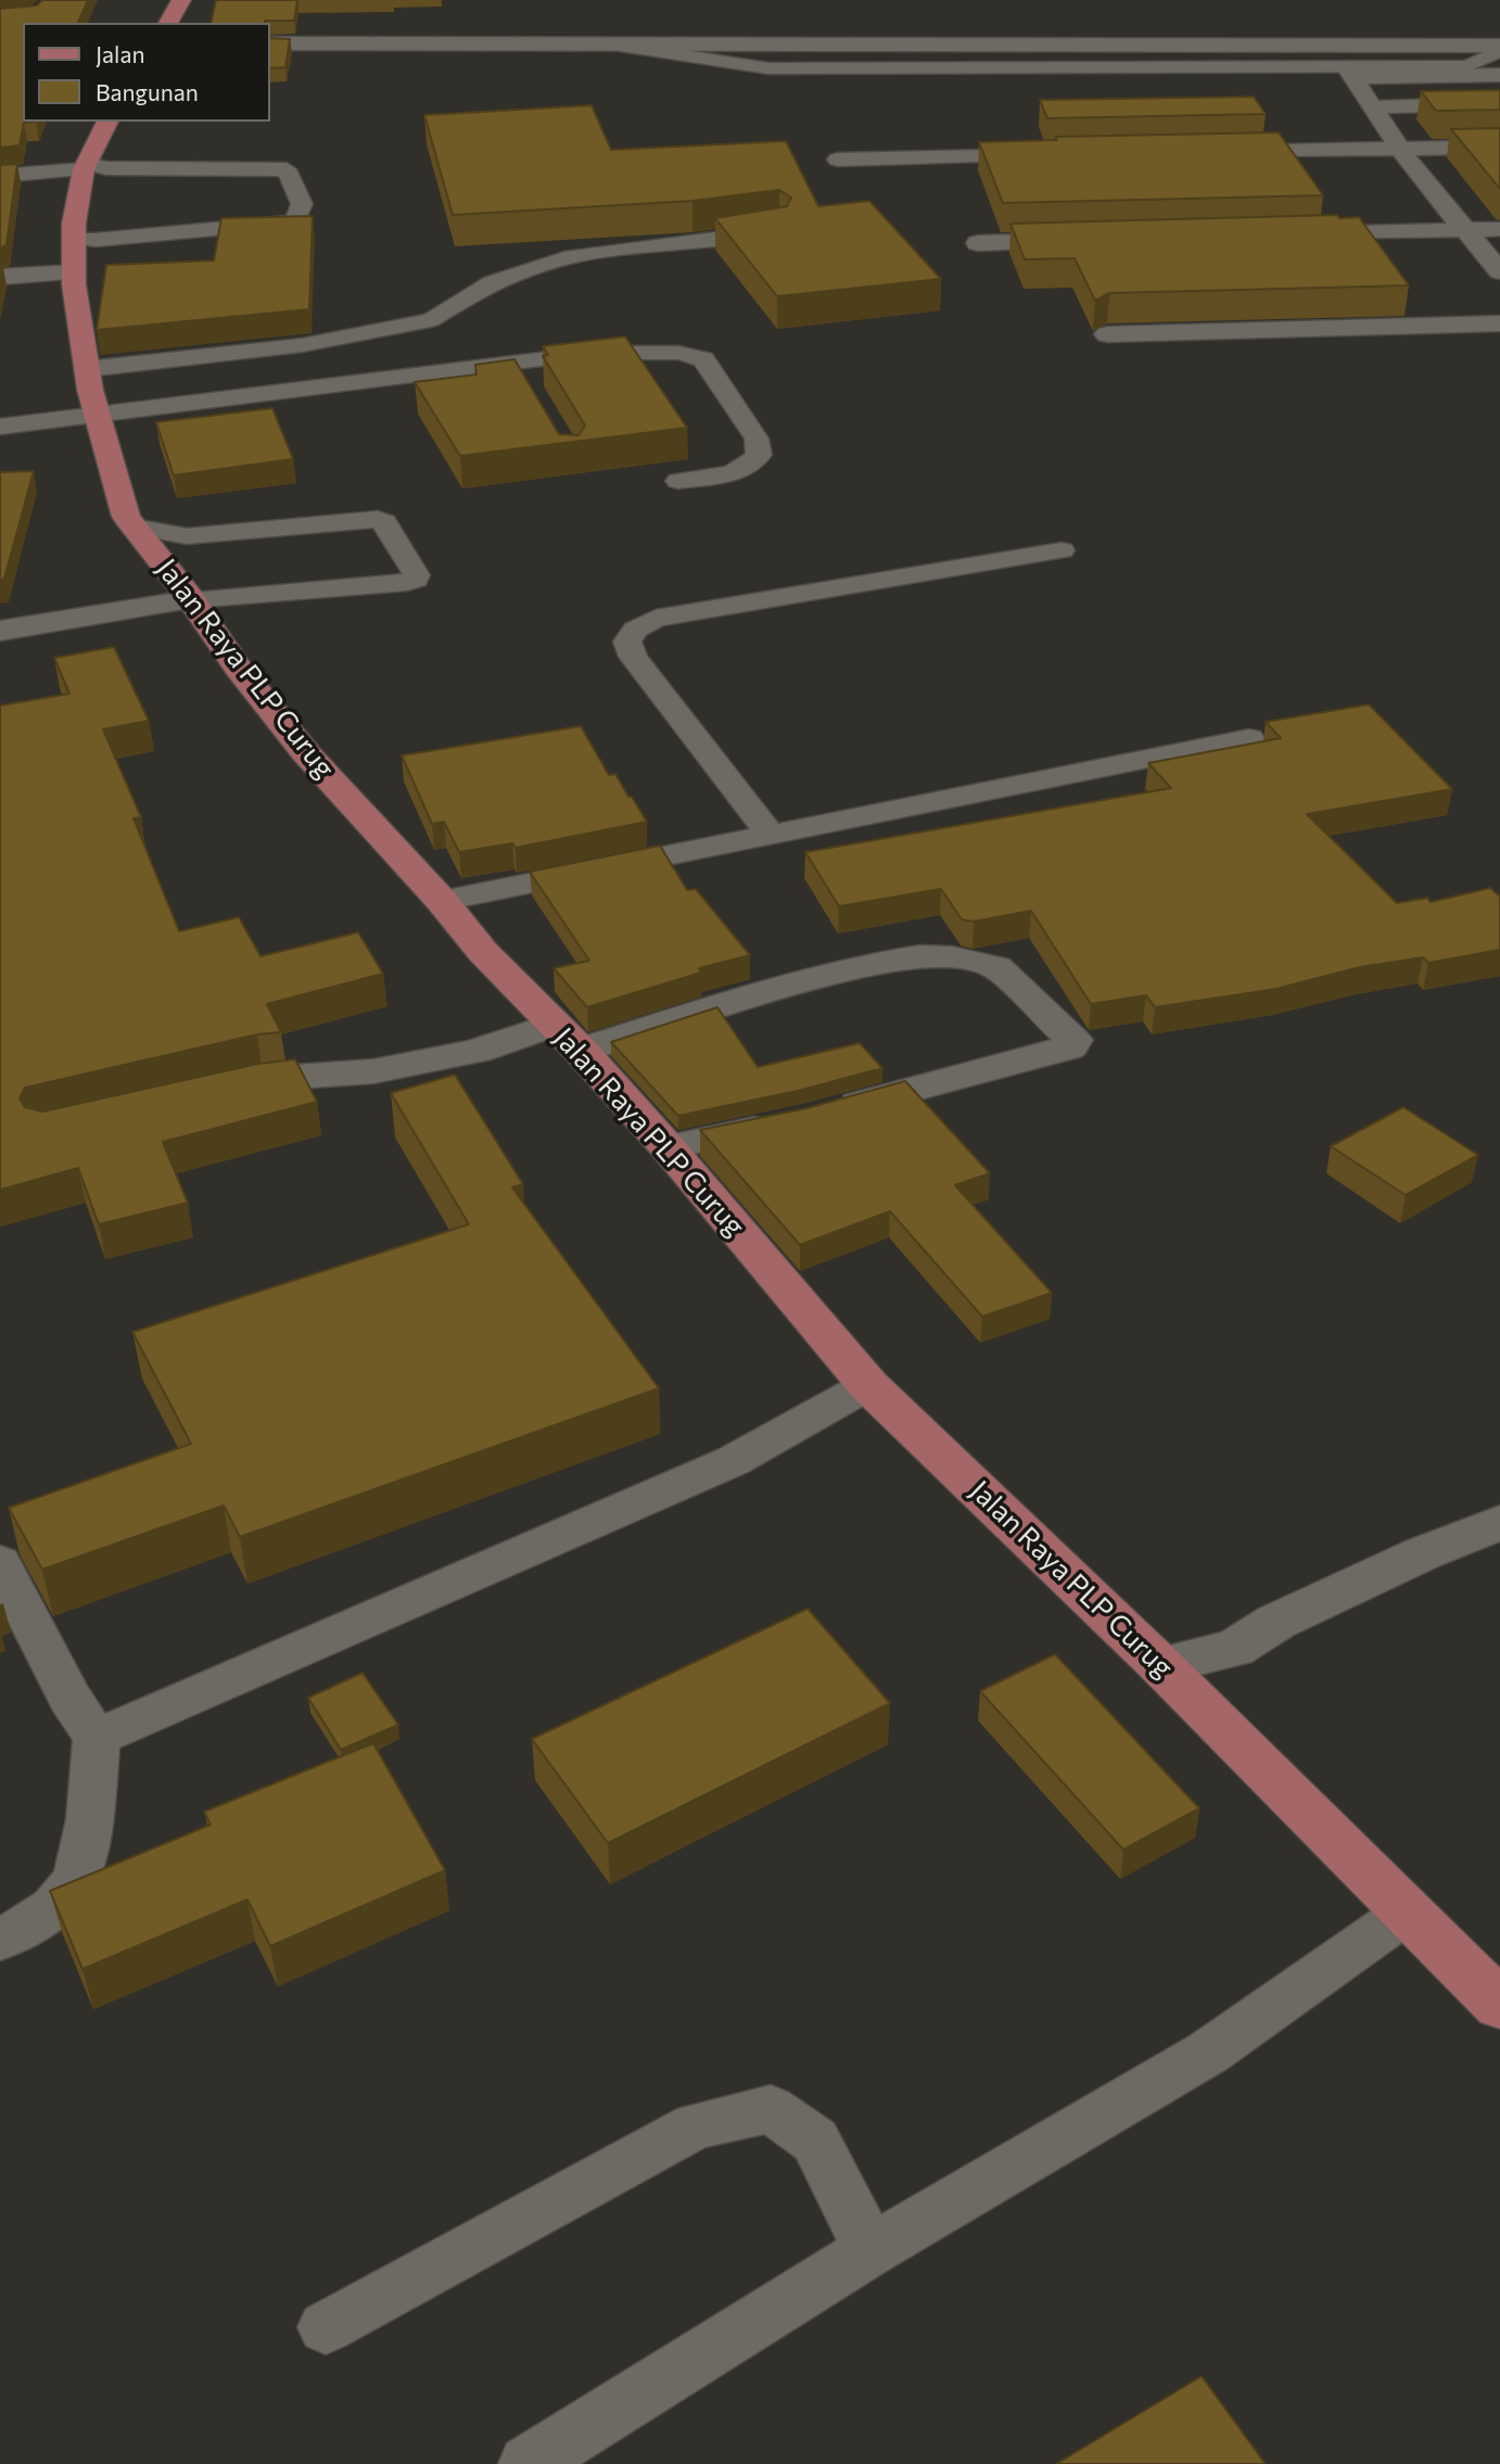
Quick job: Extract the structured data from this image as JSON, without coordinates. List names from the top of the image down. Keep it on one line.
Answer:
{"streets":{"main road":["Jalan Raya PLP Curug"]},"legend":["Jalan","Bangunan"]}
